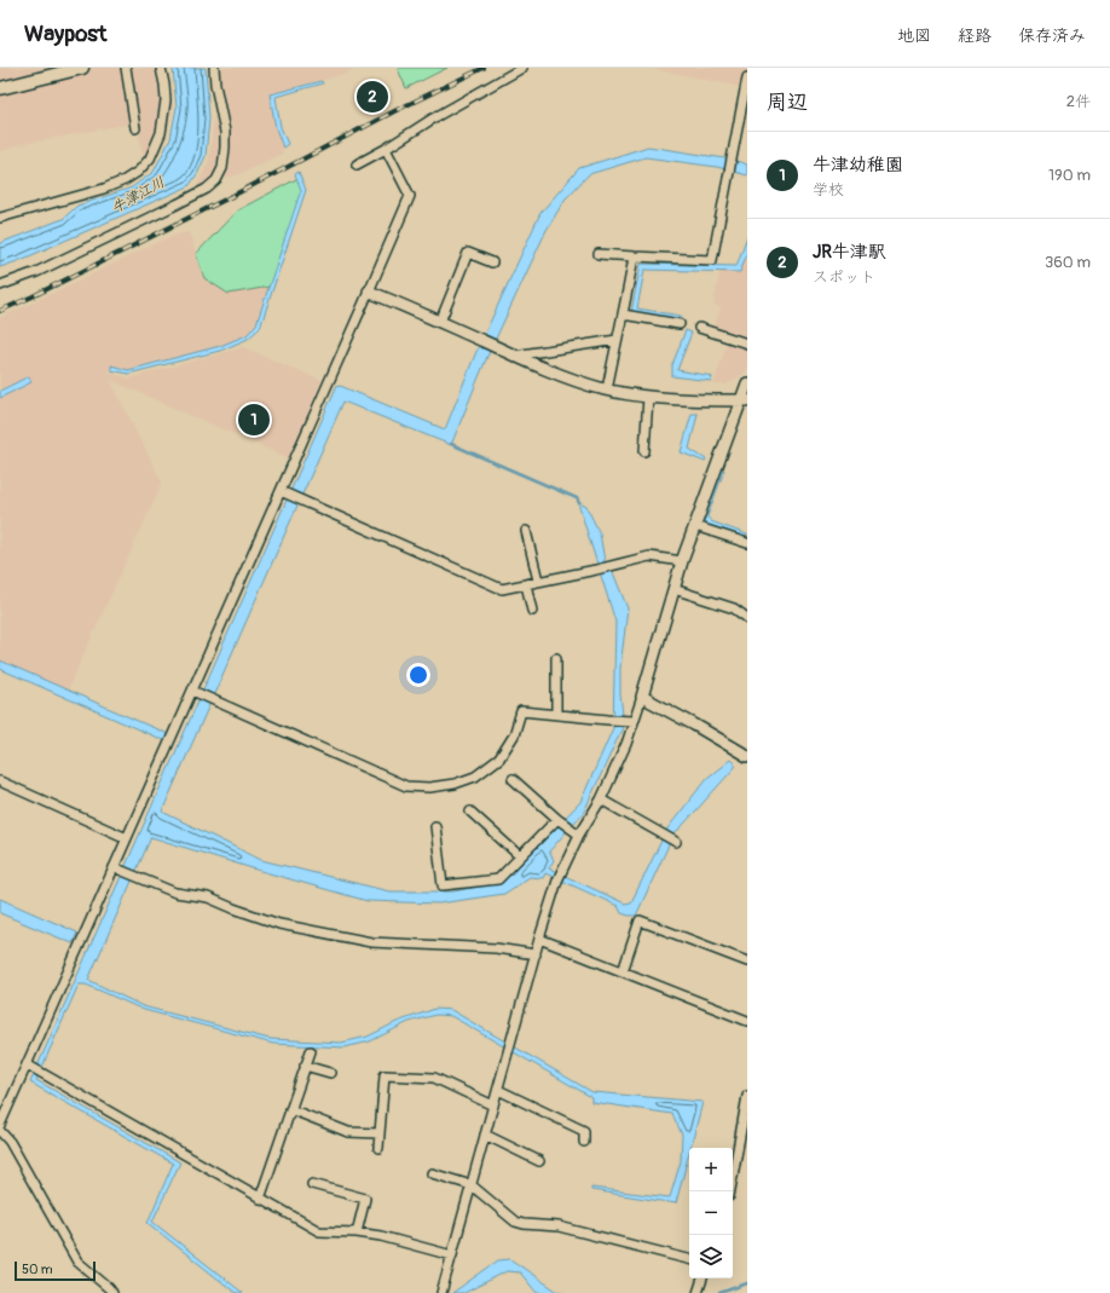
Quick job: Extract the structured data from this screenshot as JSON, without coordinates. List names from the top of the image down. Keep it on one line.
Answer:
{"water":["牛津江川"],"scale_bar":"50 m","page":{"header":"Waypost","nav":["地図","経路","保存済み"],"heading":["周辺","2件"],"pins":["2","1"],"list":[{"mark":"1","name":"牛津幼稚園","note":"学校","value":"190 m"},{"mark":"2","name":"JR牛津駅","note":"スポット","value":"360 m"}],"map_buttons":["+","−"],"scale":"50 m"}}
